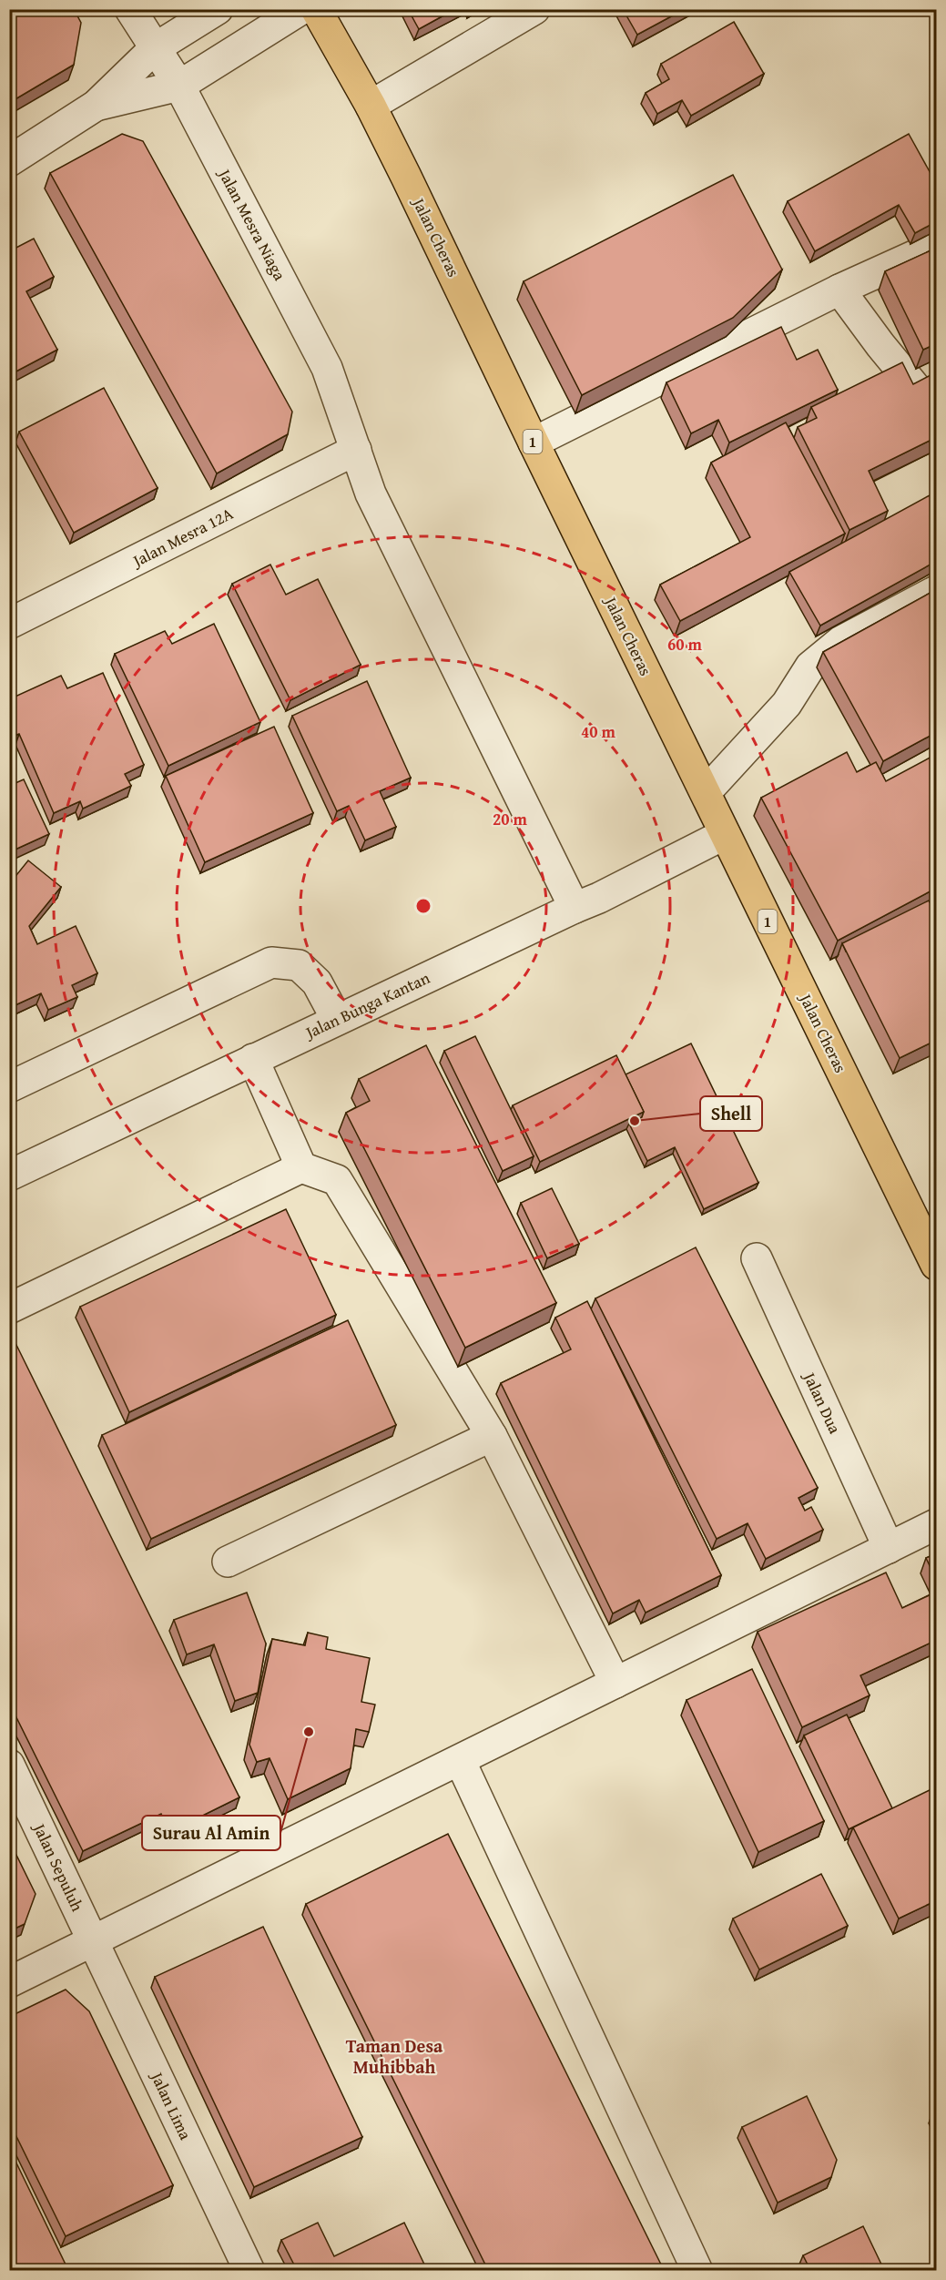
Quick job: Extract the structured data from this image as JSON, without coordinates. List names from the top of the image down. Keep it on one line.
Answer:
{"streets":{"main road":["Jalan Cheras","1"],"street":["Jalan Mesra Niaga","Jalan Mesra 12A","Jalan Bunga Kantan","Jalan Dua","Jalan Sepuluh","Jalan Lima"]},"crossings":[["Jalan Mesra Niaga","Jalan Mesra 12A"],["Jalan Mesra Niaga","Jalan Bunga Kantan"],["Jalan Cheras","Jalan Bunga Kantan"],["Jalan Sepuluh","Jalan Lima"]],"districts":["Taman Desa Muhibbah"],"places":["Shell","Surau Al Amin"],"rings":["60 m","40 m","20 m"]}
